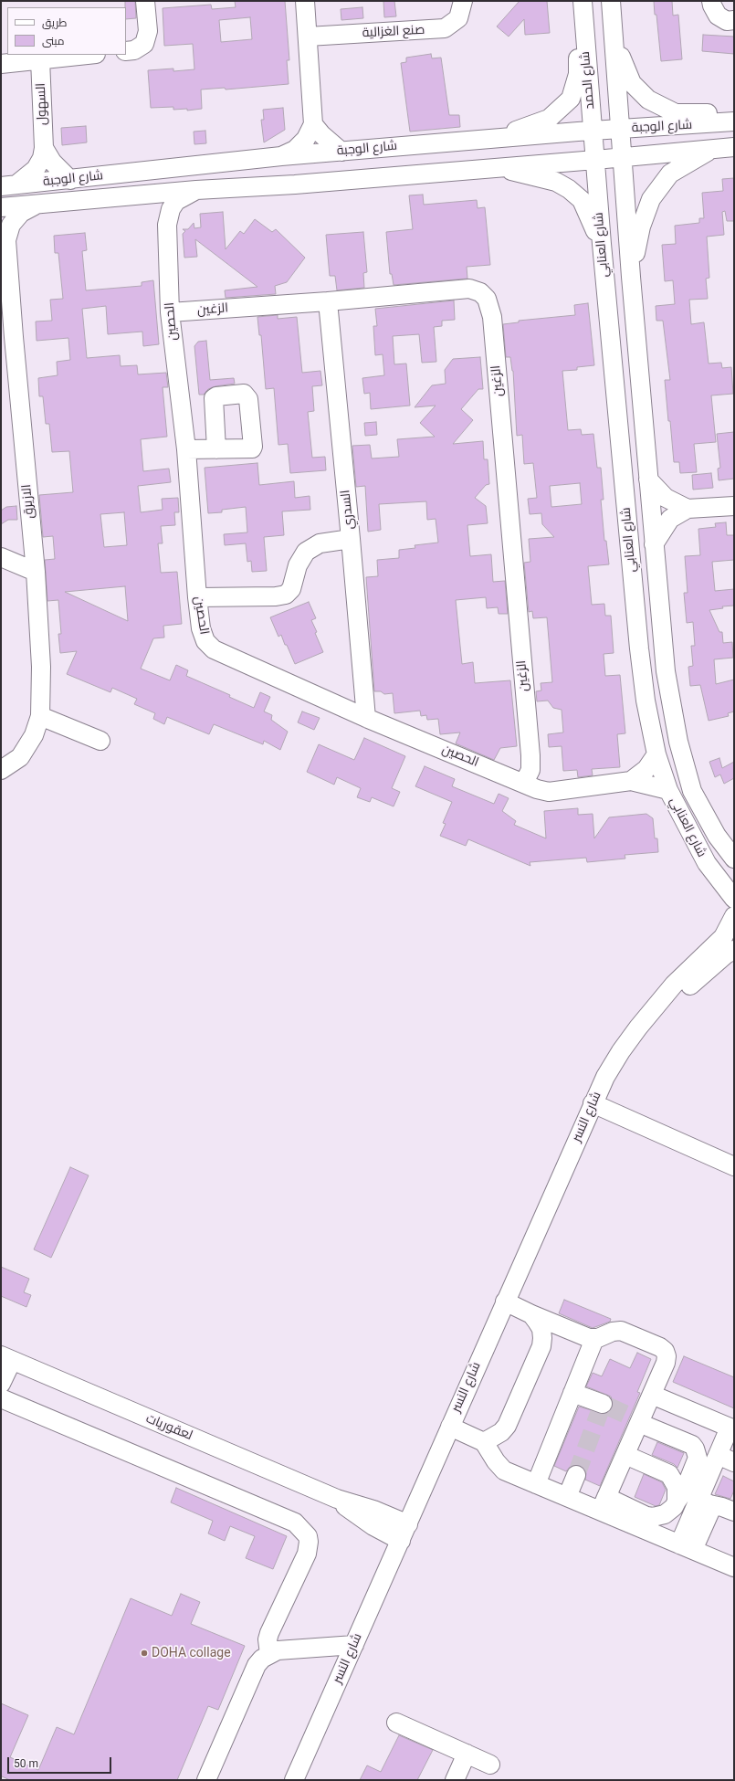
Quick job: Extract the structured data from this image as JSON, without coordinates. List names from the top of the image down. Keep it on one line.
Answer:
{"streets":{"street":["صنع الغزالية","شارع الحمد","السهول","شارع الوجبة","شارع العنابي","الزغين","الحصين","الازيرق","السدري","شارع النسر","لعقوريات"]},"crossings":[["شارع الحمد","شارع الوجبة"],["شارع الحمد","شارع العنابي"],["السهول","شارع الوجبة"],["شارع الوجبة","شارع العنابي"],["شارع الوجبة","الحصين"],["شارع الوجبة","الازيرق"],["شارع العنابي","الحصين"],["الزغين","الحصين"],["الزغين","السدري"],["الحصين","السدري"],["شارع النسر","لعقوريات"]],"places":["DOHA collage"],"legend":["طريق","مبنى"],"scale_bar":"50 m"}
